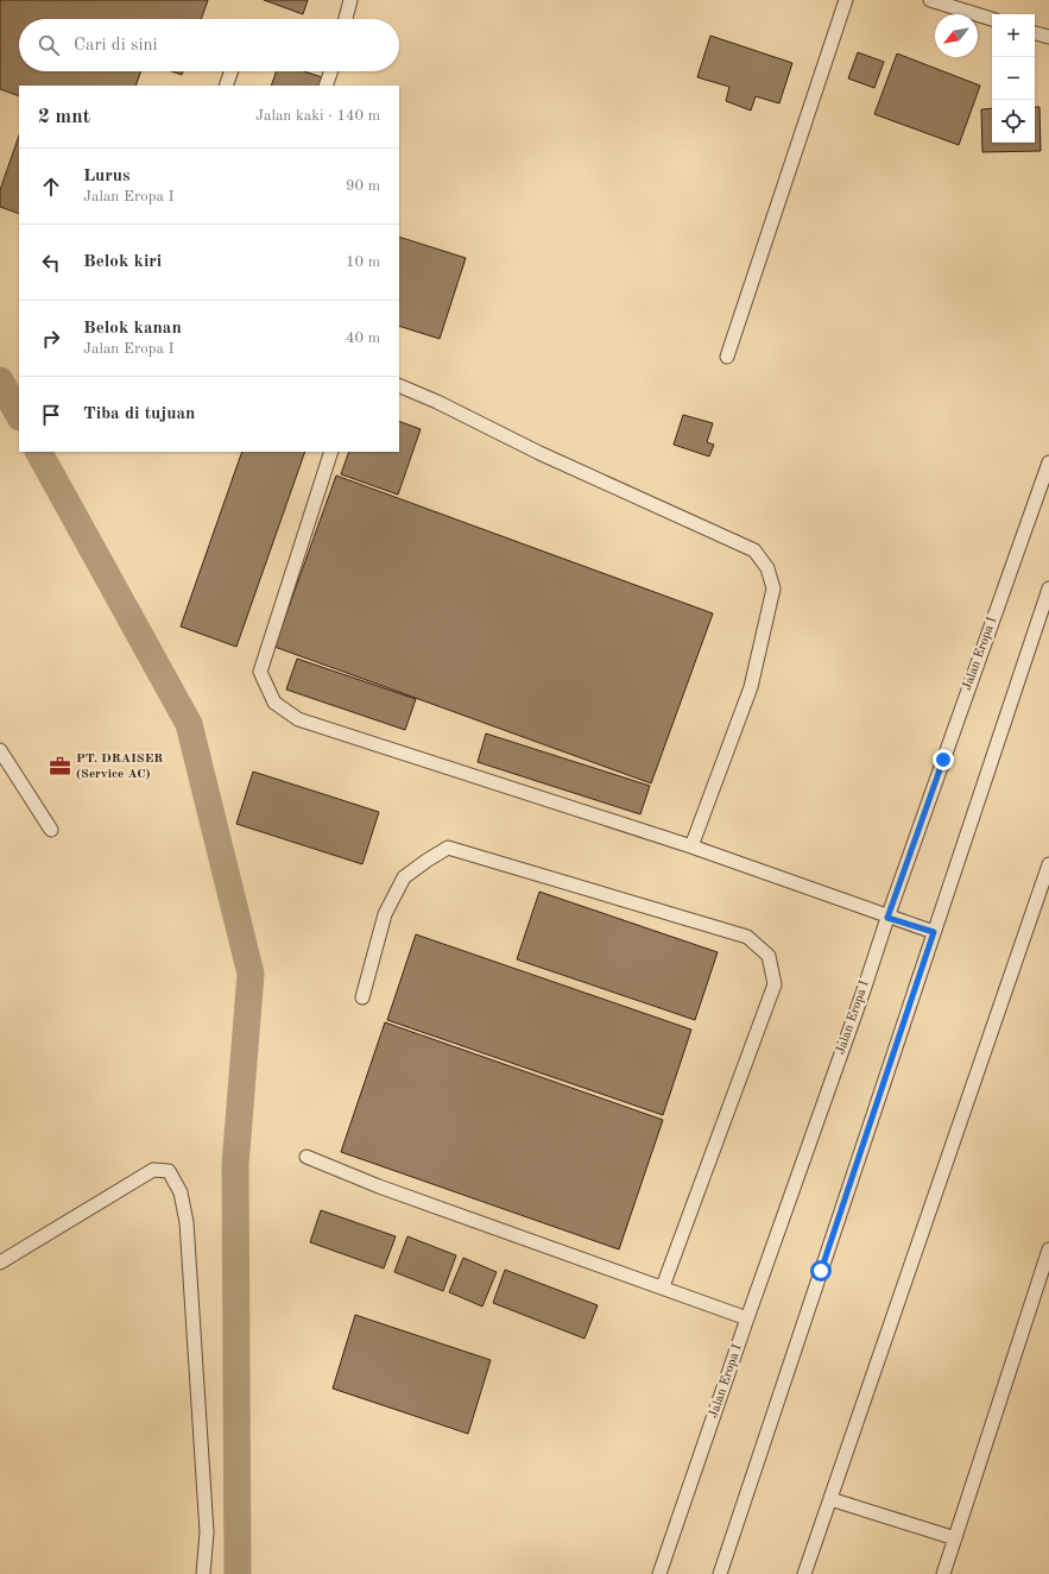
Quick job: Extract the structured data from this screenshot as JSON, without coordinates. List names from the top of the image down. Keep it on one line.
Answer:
{"streets":{"lane":["Jalan Eropa I"]},"places":{"office":["PT. DRAISER (Service AC)"]},"north":"bottom left","page":{"map_buttons":["+","−"],"search":"Cari di sini","heading":["2 mnt","Jalan kaki · 140 m"],"list":[["Lurus","Jalan Eropa I","90 m"],["Belok kiri","10 m"],["Belok kanan","Jalan Eropa I","40 m"],"Tiba di tujuan"]}}
